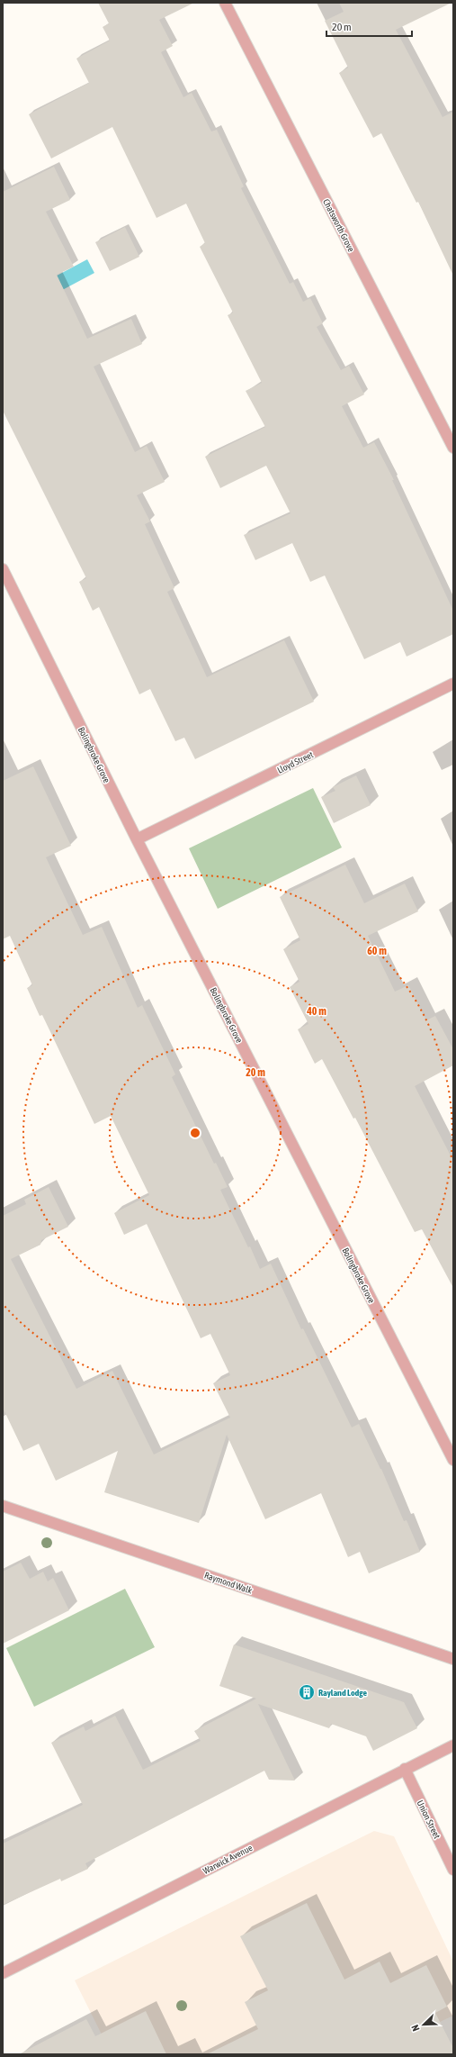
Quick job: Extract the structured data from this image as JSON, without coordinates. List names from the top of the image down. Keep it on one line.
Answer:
{"streets":{"street":["Chatsworth Grove","Bolingbroke Grove","Lloyd Street","Raymond Walk","Union Street","Warwick Avenue"]},"crossings":[["Bolingbroke Grove","Lloyd Street"],["Union Street","Warwick Avenue"]],"places":{"building":["Rayland Lodge"]},"scale_bar":"20 m","north":"bottom left","rings":["60 m","40 m","20 m"]}
